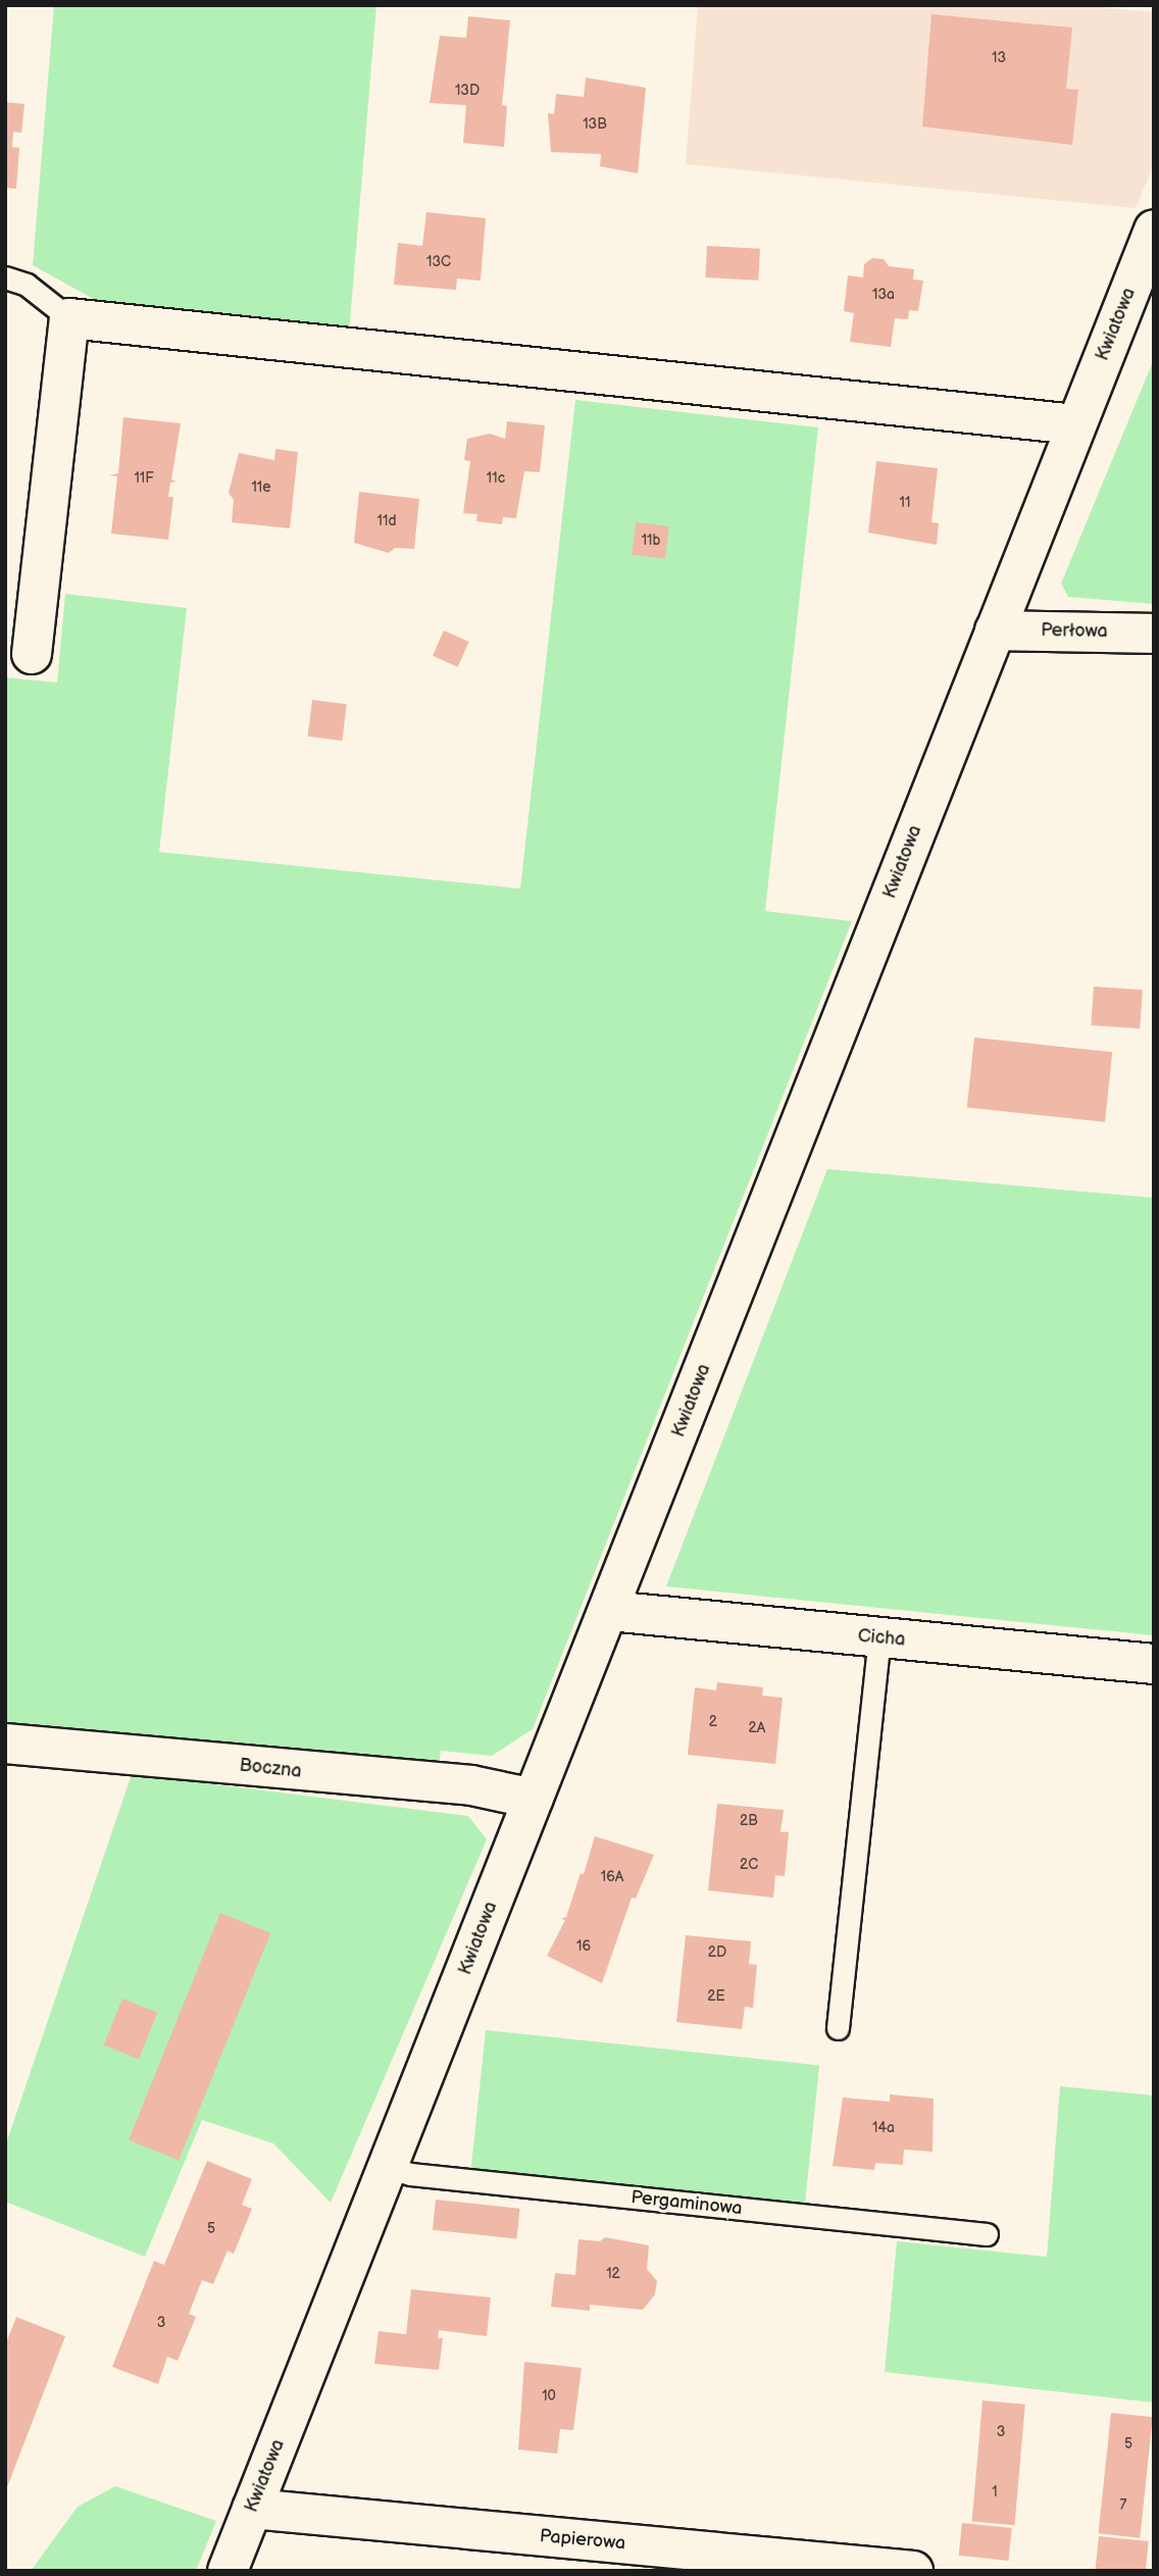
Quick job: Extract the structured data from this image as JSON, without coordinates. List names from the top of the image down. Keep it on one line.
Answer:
{"streets":{"street":["Kwiatowa","Perłowa","Cicha","Boczna","Papierowa"],"lane":["Pergaminowa"]},"crossings":[["Kwiatowa","Perłowa"],["Kwiatowa","Cicha"],["Kwiatowa","Boczna"],["Kwiatowa","Pergaminowa"],["Kwiatowa","Papierowa"]],"house_numbers":["13","13D","13B","13C","13a","11F","11c","11e","11","11d","11b","2","2A","2B","2C","16A","16","2D","2E","14a","5","12","3","10","3","5","1","7"]}
